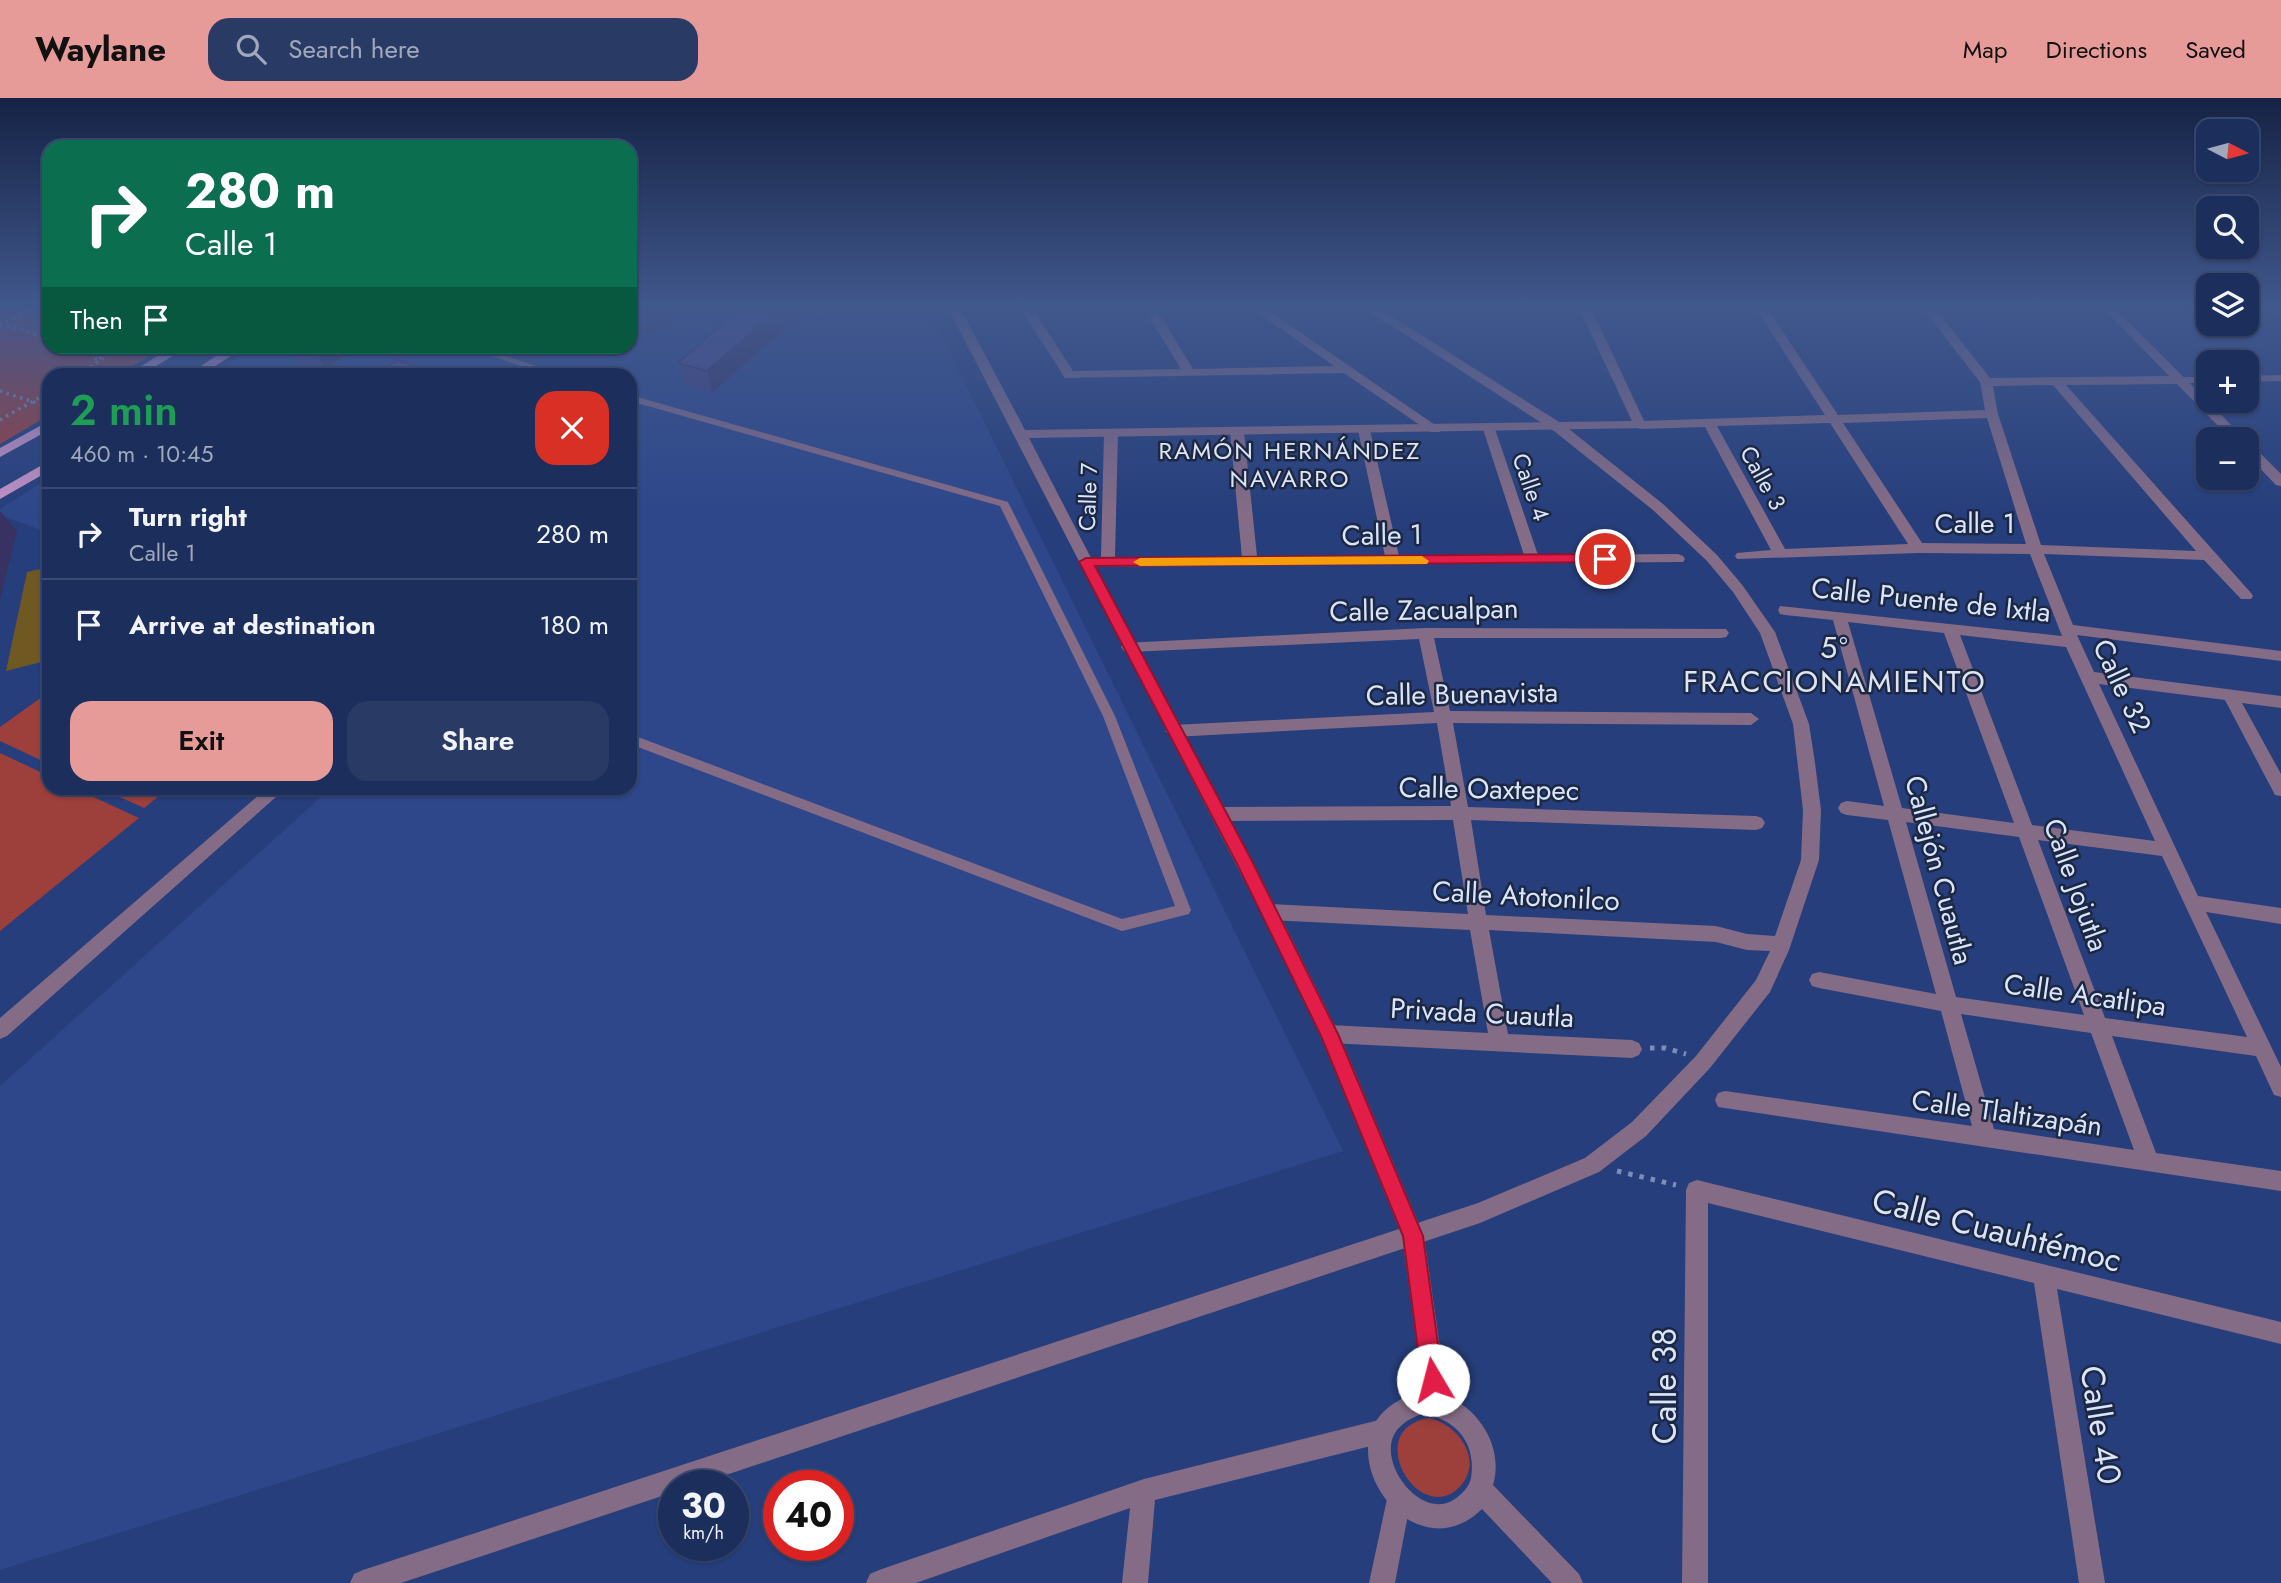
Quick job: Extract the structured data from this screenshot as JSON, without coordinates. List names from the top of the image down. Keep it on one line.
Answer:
{"streets":{"street":["Calle 3","Calle 4","Calle 7","Calle 1","Calle Puente de Ixtla","Calle Zacualpan","Calle 32","Calle Buenavista","Calle Oaxtepec","Callejón Cuautla","Calle Jojutla","Calle Atotonilco","Calle Acatlipa","Privada Cuautla","Calle Tlaltizapán","Calle Cuauhtémoc","Calle 38","Calle 40"]},"crossings":[["Calle 3","Calle 1"],["Calle 4","Calle 1"],["Calle 7","Calle 1"],["Calle 1","Calle 32"],["Calle Puente de Ixtla","Calle 32"],["Calle Puente de Ixtla","Callejón Cuautla"],["Calle Puente de Ixtla","Calle Jojutla"],["Calle 32","Calle Acatlipa"],["Callejón Cuautla","Calle Acatlipa"],["Callejón Cuautla","Calle Tlaltizapán"],["Calle Jojutla","Calle Acatlipa"],["Calle Jojutla","Calle Tlaltizapán"],["Calle Cuauhtémoc","Calle 38"],["Calle Cuauhtémoc","Calle 40"]],"districts":["RAMÓN HERNÁNDEZ NAVARRO","5° FRACCIONAMIENTO"],"north":"right","page":{"header":"Waylane","search":"Search here","nav":["Map","Directions","Saved"],"map_buttons":["+","−"],"turn":["280 m","Calle 1"],"then":"Then","heading":["2 min","460 m · 10:45"],"list":[{"name":"Turn right","note":"Calle 1","value":"280 m"},{"name":"Arrive at destination","value":"180 m"}],"buttons":["Exit","Share"],"speed":"30 km/h","limit":"40"}}
